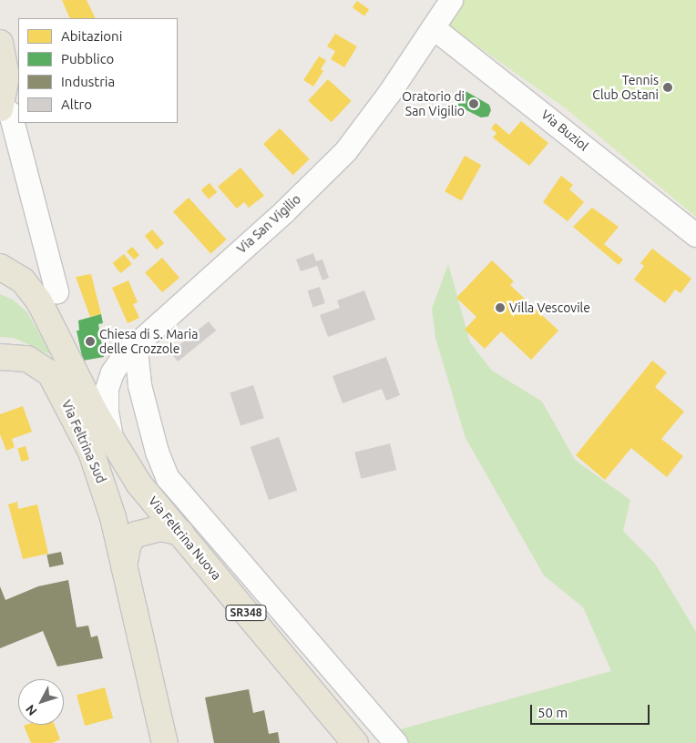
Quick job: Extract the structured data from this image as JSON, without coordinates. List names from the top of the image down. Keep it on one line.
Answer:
{"streets":{"main road":["Via Feltrina Sud","Via Feltrina Nuova","SR348"],"street":["Via Buziol","Via San Vigilio"]},"crossings":[["Via Buziol","Via San Vigilio"],["Via San Vigilio","Via Feltrina Nuova"],["Via Feltrina Sud","Via Feltrina Nuova"]],"places":["Tennis Club Ostani","Oratorio di San Vigilio","Villa Vescovile","Chiesa di S. Maria delle Crozzole"],"legend":["Abitazioni","Pubblico","Industria","Altro"],"scale_bar":"50 m","north":"bottom left"}
